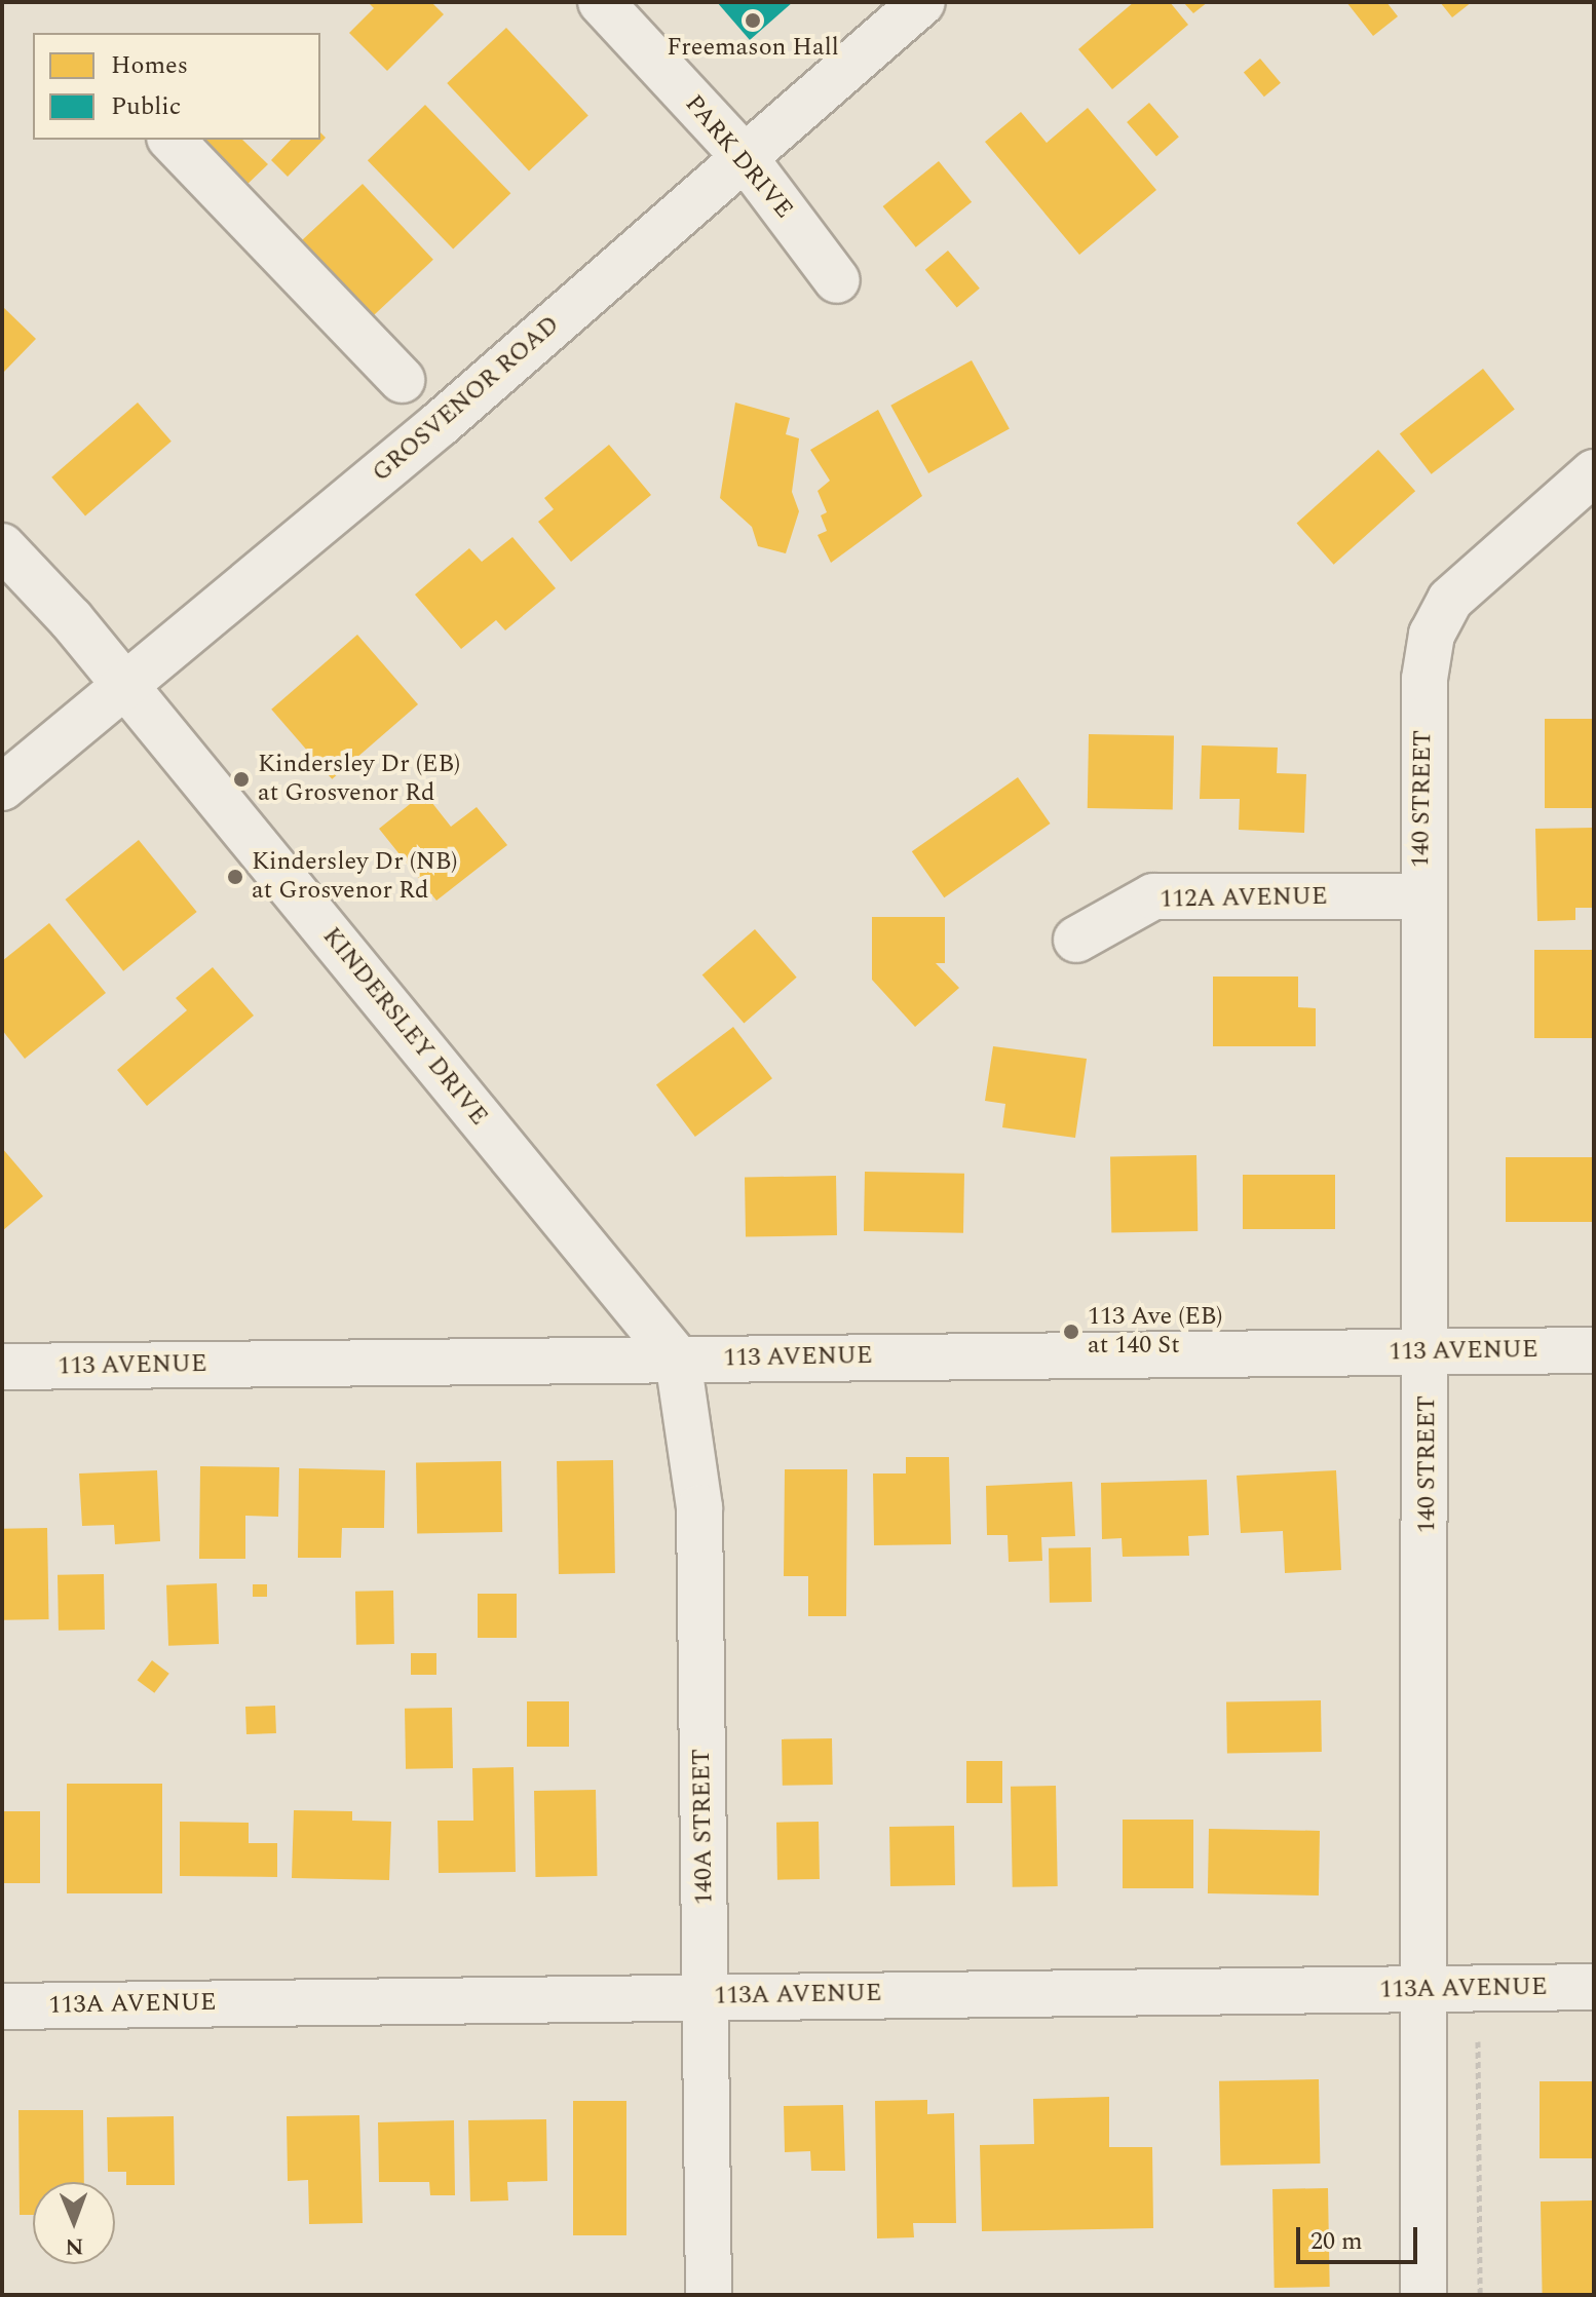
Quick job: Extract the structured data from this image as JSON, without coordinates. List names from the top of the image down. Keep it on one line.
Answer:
{"streets":{"street":["PARK DRIVE","GROSVENOR ROAD","140 STREET","112A AVENUE","KINDERSLEY DRIVE","113 AVENUE","140A STREET","113A AVENUE"]},"crossings":[["PARK DRIVE","GROSVENOR ROAD"],["GROSVENOR ROAD","KINDERSLEY DRIVE"],["140 STREET","112A AVENUE"],["140 STREET","113 AVENUE"],["140 STREET","113A AVENUE"],["KINDERSLEY DRIVE","113 AVENUE"],["KINDERSLEY DRIVE","140A STREET"],["113 AVENUE","140A STREET"],["140A STREET","113A AVENUE"]],"places":["Freemason Hall","Kindersley Dr (EB) at Grosvenor Rd","Kindersley Dr (NB) at Grosvenor Rd","113 Ave (EB) at 140 St"],"legend":["Homes","Public"],"scale_bar":"20 m","north":"bottom"}
